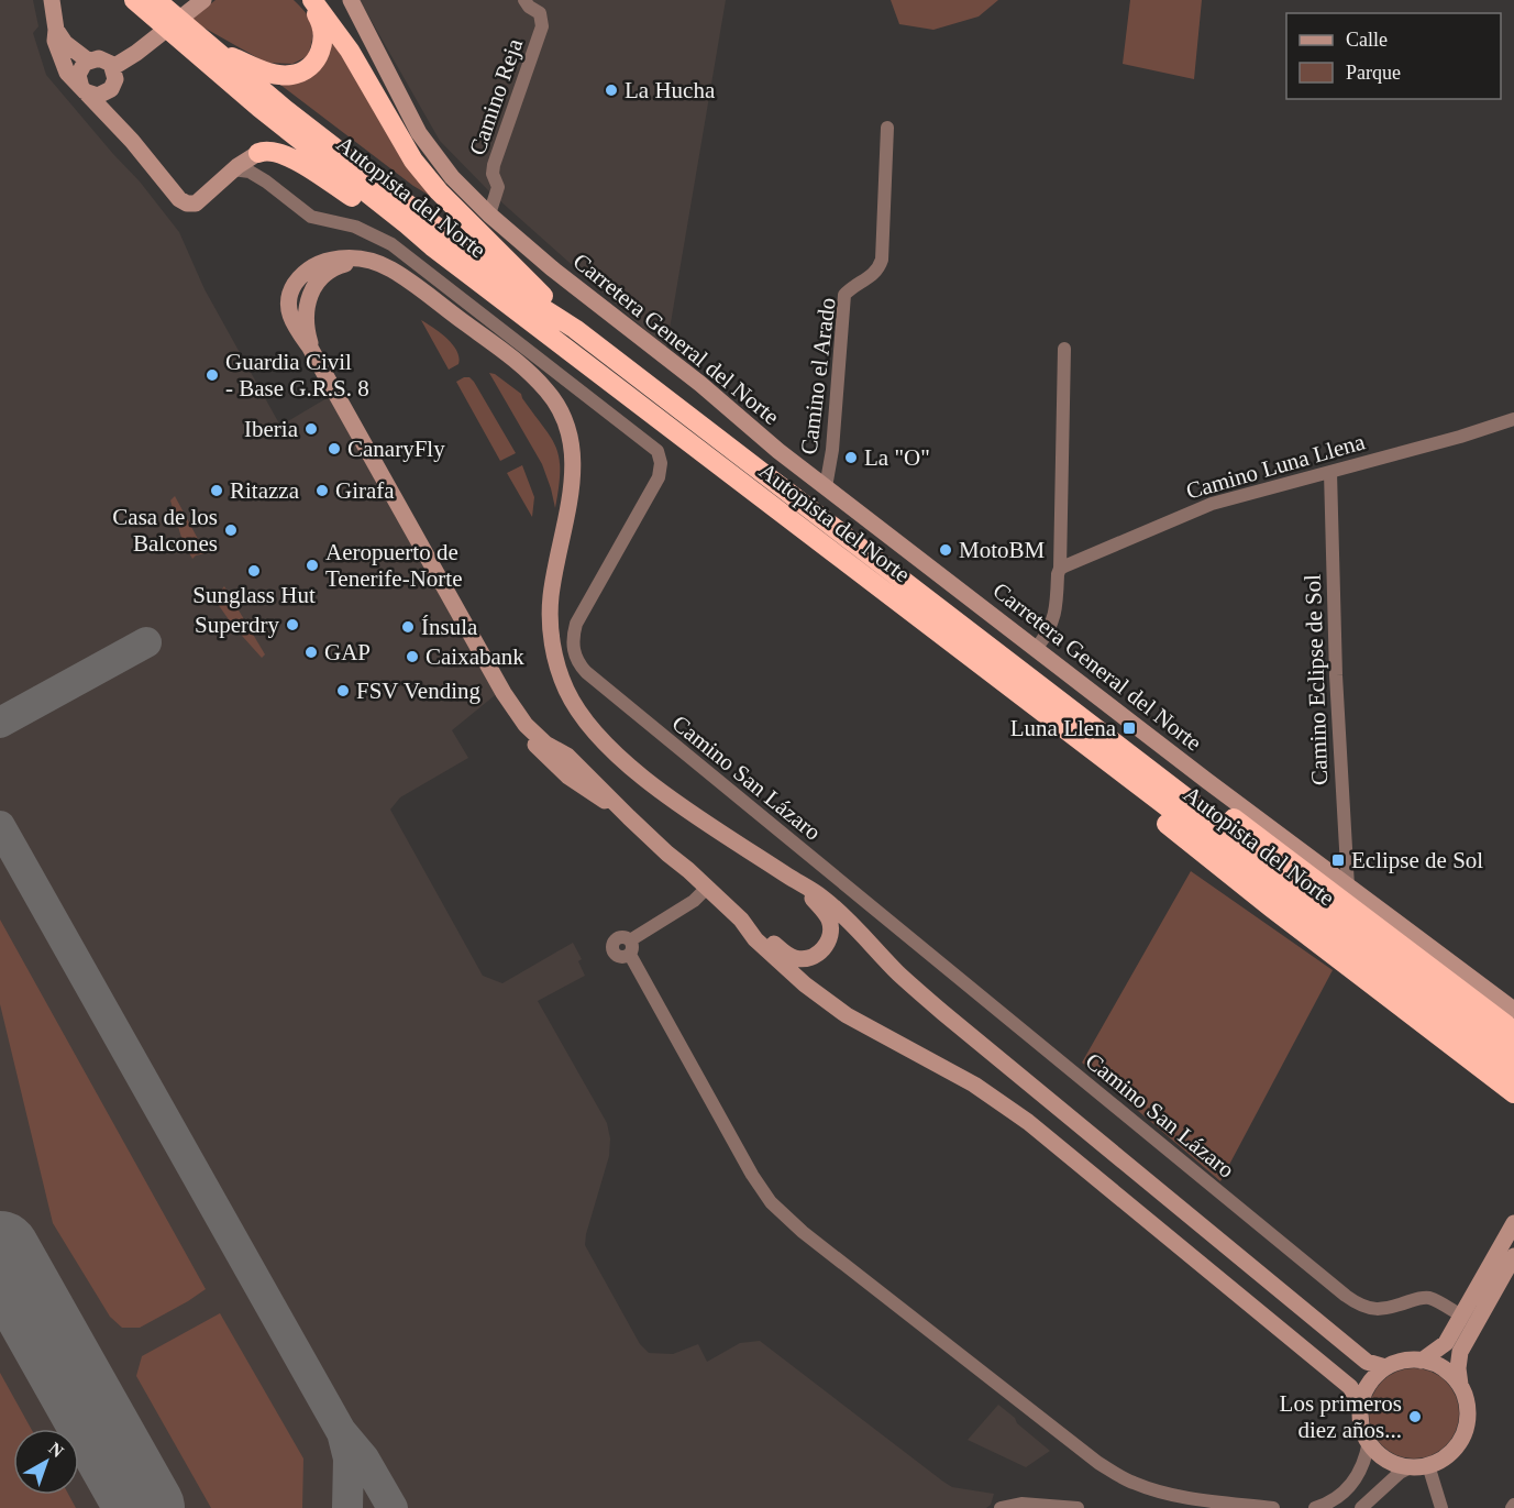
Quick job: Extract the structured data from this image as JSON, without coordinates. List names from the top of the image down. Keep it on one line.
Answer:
{"streets":{"highway":["Autopista del Norte"],"main road":["Carretera General del Norte"],"street":["Camino Reja","Camino el Arado","Camino Luna Llena","Camino Eclipse de Sol","Camino San Lázaro"]},"crossings":[["Camino Reja","Carretera General del Norte"],["Carretera General del Norte","Camino el Arado"],["Carretera General del Norte","Camino Eclipse de Sol"],["Camino Luna Llena","Camino Eclipse de Sol"]],"places":{"other":["La Hucha","Guardia Civil - Base G.R.S. 8","Iberia","CanaryFly","La \"O\"","Ritazza","Girafa","Casa de los Balcones","MotoBM","Aeropuerto de Tenerife-Norte","Sunglass Hut","Superdry","Ínsula","GAP","Caixabank","FSV Vending","Los primeros diez años..."],"transit":["Luna Llena","Eclipse de Sol"]},"legend":["Calle","Parque"],"north":"top right"}
